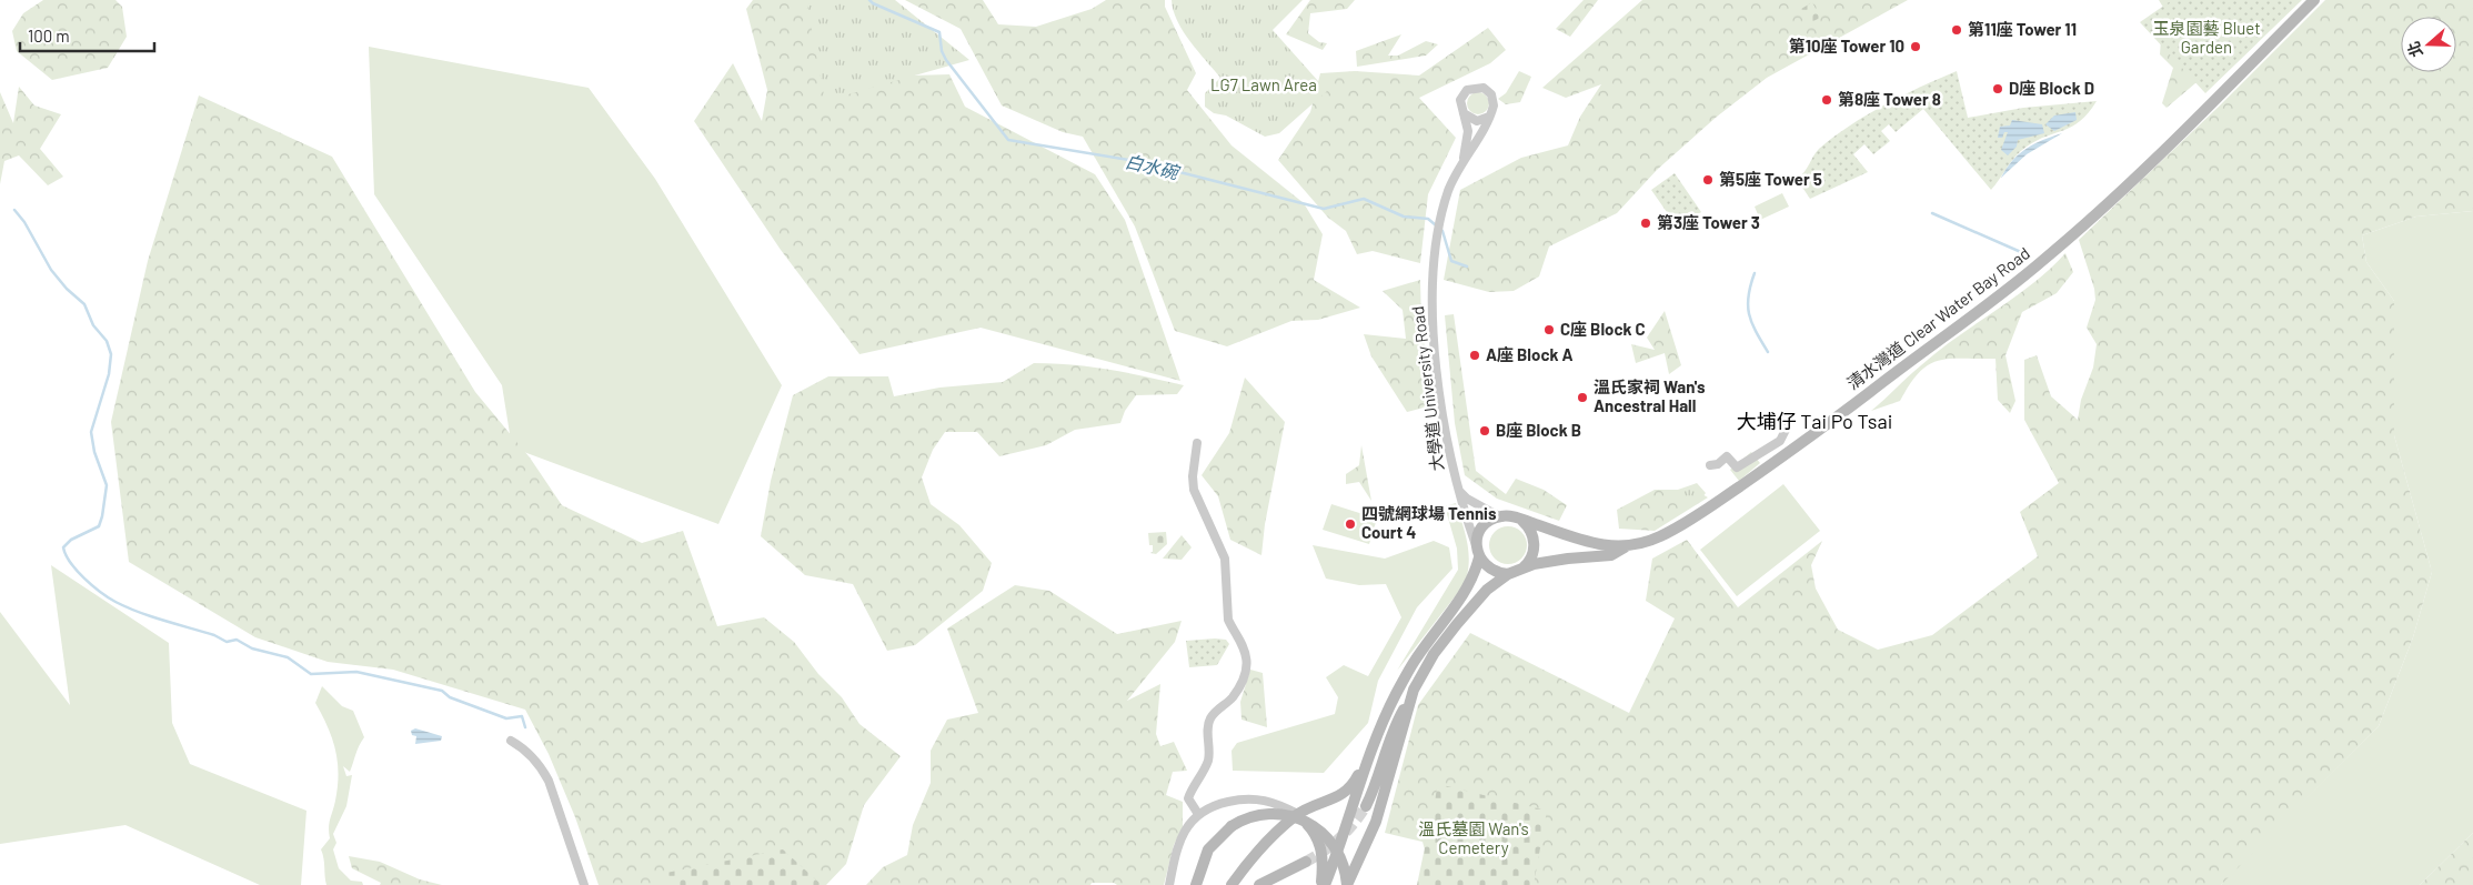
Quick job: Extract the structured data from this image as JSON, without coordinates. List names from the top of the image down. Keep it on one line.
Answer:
{"streets":{"main road":["清水灣道 Clear Water Bay Road"],"street":["大學道 University Road"]},"crossings":[["清水灣道 Clear Water Bay Road","大學道 University Road"]],"districts":["大埔仔 Tai Po Tsai"],"water":["白水碗"],"parks":["玉泉園藝 Bluet Garden","LG7 Lawn Area","溫氏墓園 Wan's Cemetery"],"places":["第11座 Tower 11","第10座 Tower 10","D座 Block D","第8座 Tower 8","第5座 Tower 5","第3座 Tower 3","C座 Block C","A座 Block A","溫氏家祠 Wan's Ancestral Hall","B座 Block B","四號網球場 Tennis Court 4"],"scale_bar":"100 m","north":"left"}
